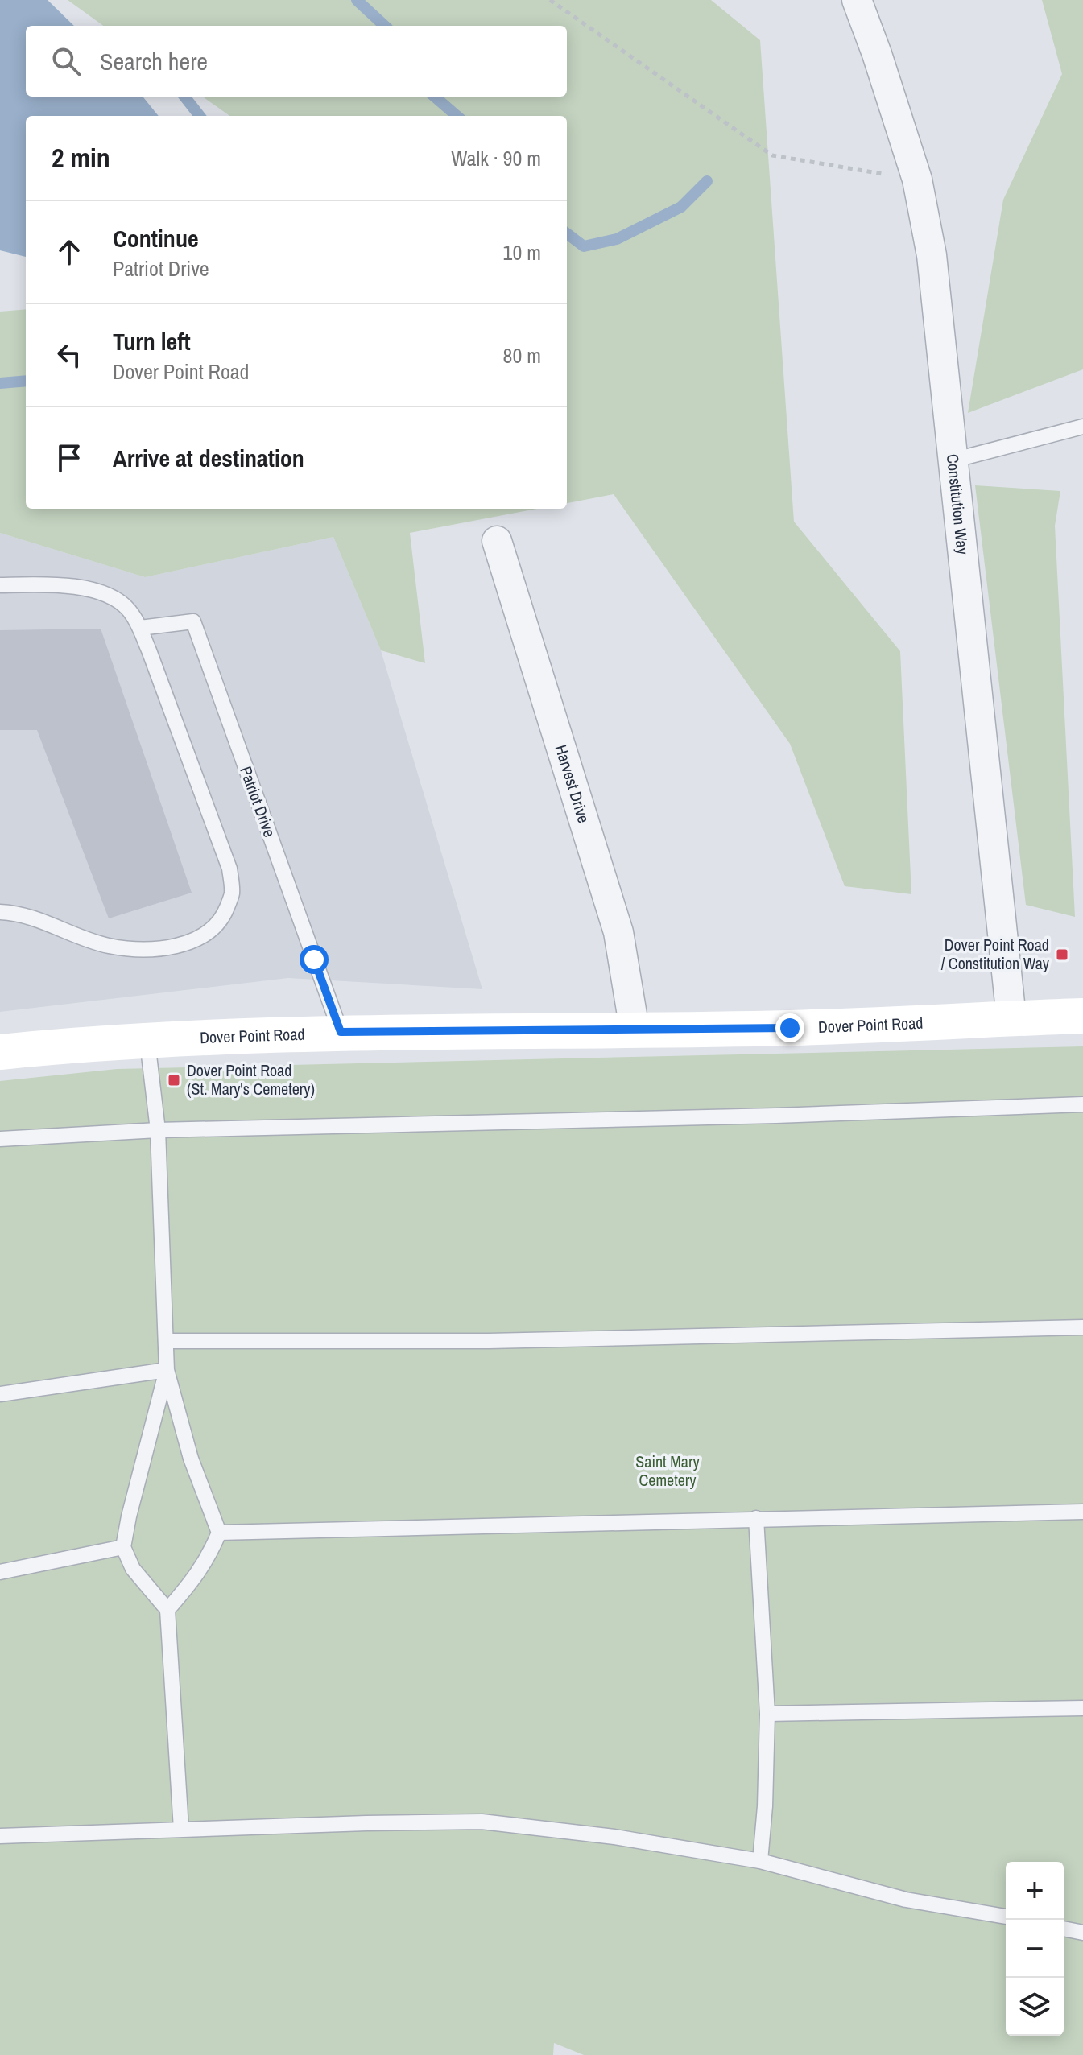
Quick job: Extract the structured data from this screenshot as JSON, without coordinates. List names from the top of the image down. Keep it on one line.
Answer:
{"streets":{"main road":["Dover Point Road"],"street":["Constitution Way","Harvest Drive"],"lane":["Patriot Drive"]},"crossings":[["Constitution Way","Dover Point Road"],["Harvest Drive","Dover Point Road"],["Patriot Drive","Dover Point Road"]],"parks":["Saint Mary Cemetery"],"places":{"transit":["Dover Point Road / Constitution Way","Dover Point Road (St. Mary's Cemetery)"]},"page":{"search":"Search here","heading":["2 min","Walk · 90 m"],"list":[["Continue","Patriot Drive","10 m"],["Turn left","Dover Point Road","80 m"],"Arrive at destination"],"map_buttons":["+","−"]}}
